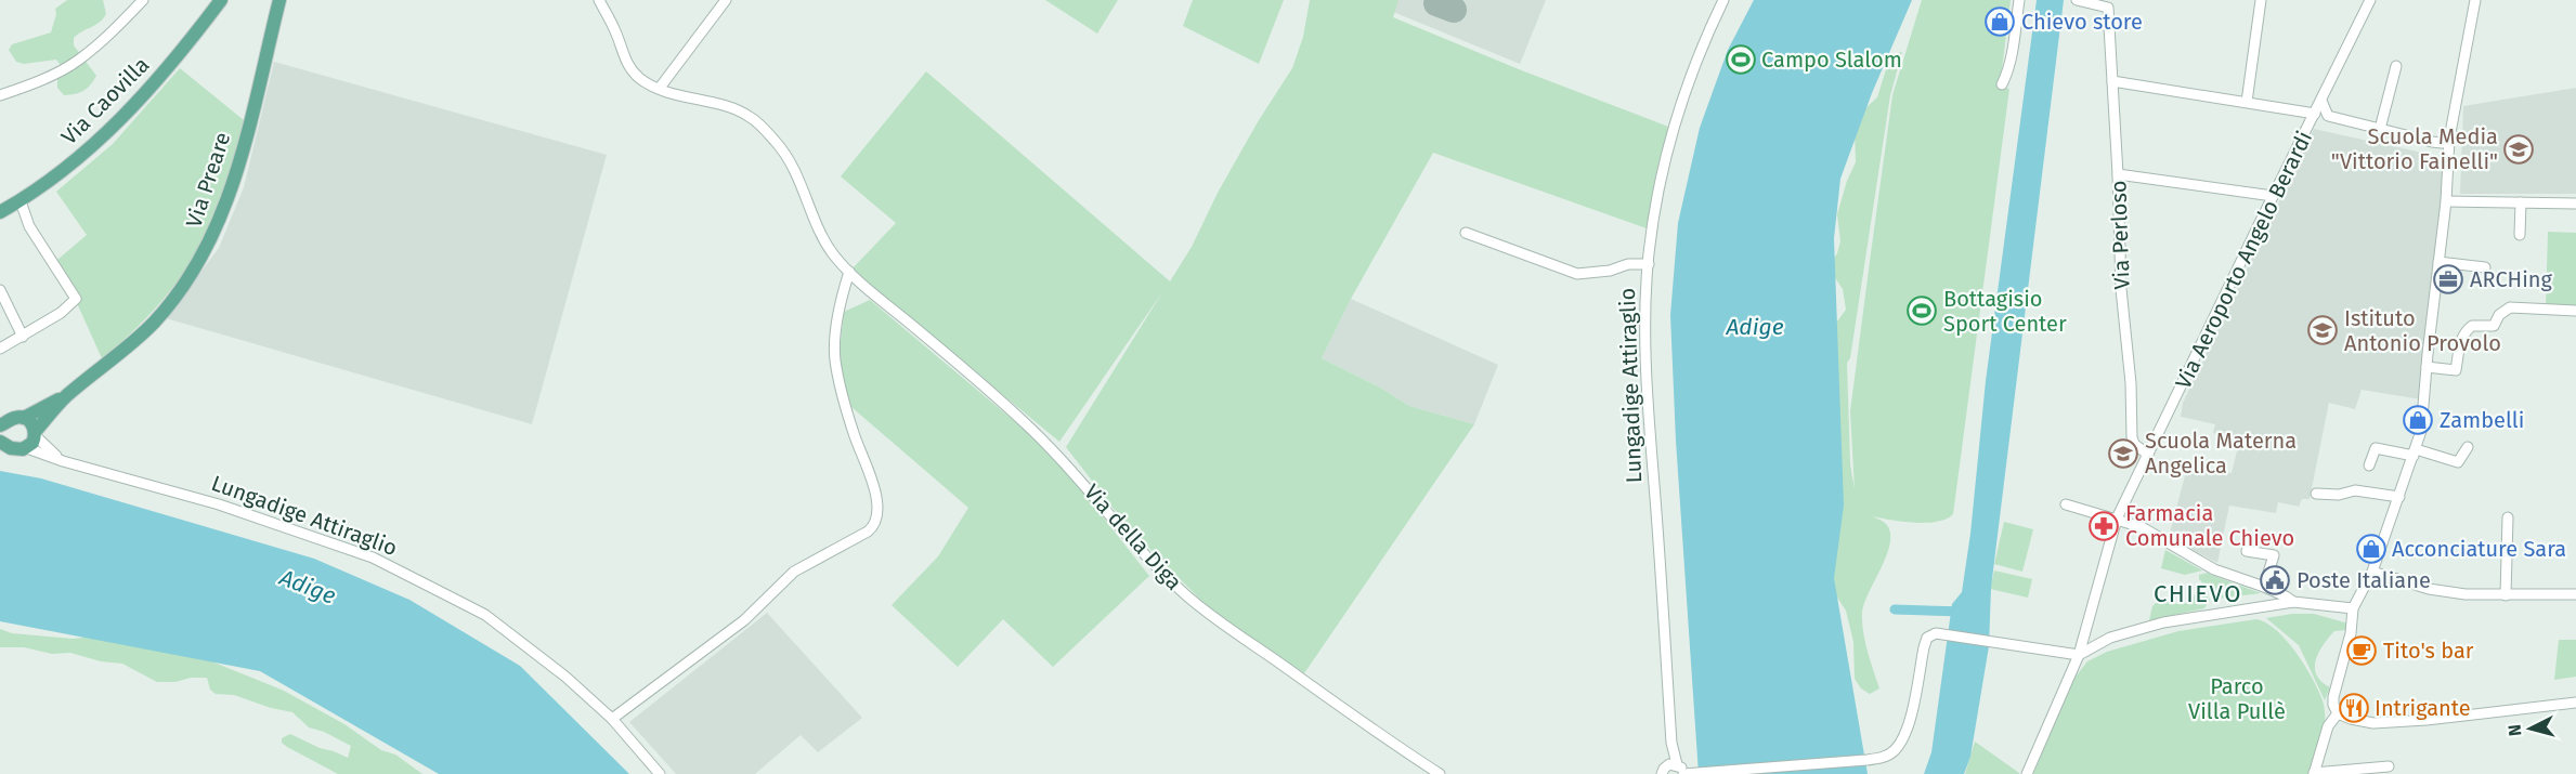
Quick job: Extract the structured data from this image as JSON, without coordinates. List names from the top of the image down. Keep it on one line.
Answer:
{"streets":{"main road":["Via Caovilla","Via Preare","Lungadige Attiraglio"],"street":["Via Perloso","Via Aeroporto Angelo Berardi","Via della Diga"]},"crossings":[["Via Preare","Lungadige Attiraglio"],["Via Perloso","Via Aeroporto Angelo Berardi"]],"districts":["CHIEVO"],"water":["Adige"],"parks":["Parco Villa Pullè"],"places":{"shop":["Chievo store","Zambelli","Acconciature Sara"],"sports":["Campo Slalom","Bottagisio Sport Center"],"school or university":["Scuola Media \"Vittorio Fainelli\"","Istituto Antonio Provolo","Scuola Materna Angelica"],"office":["ARCHing"],"pharmacy":["Farmacia Comunale Chievo"],"public building":["Poste Italiane"],"cafe":["Tito's bar"],"restaurant":["Intrigante"]},"north":"left"}
